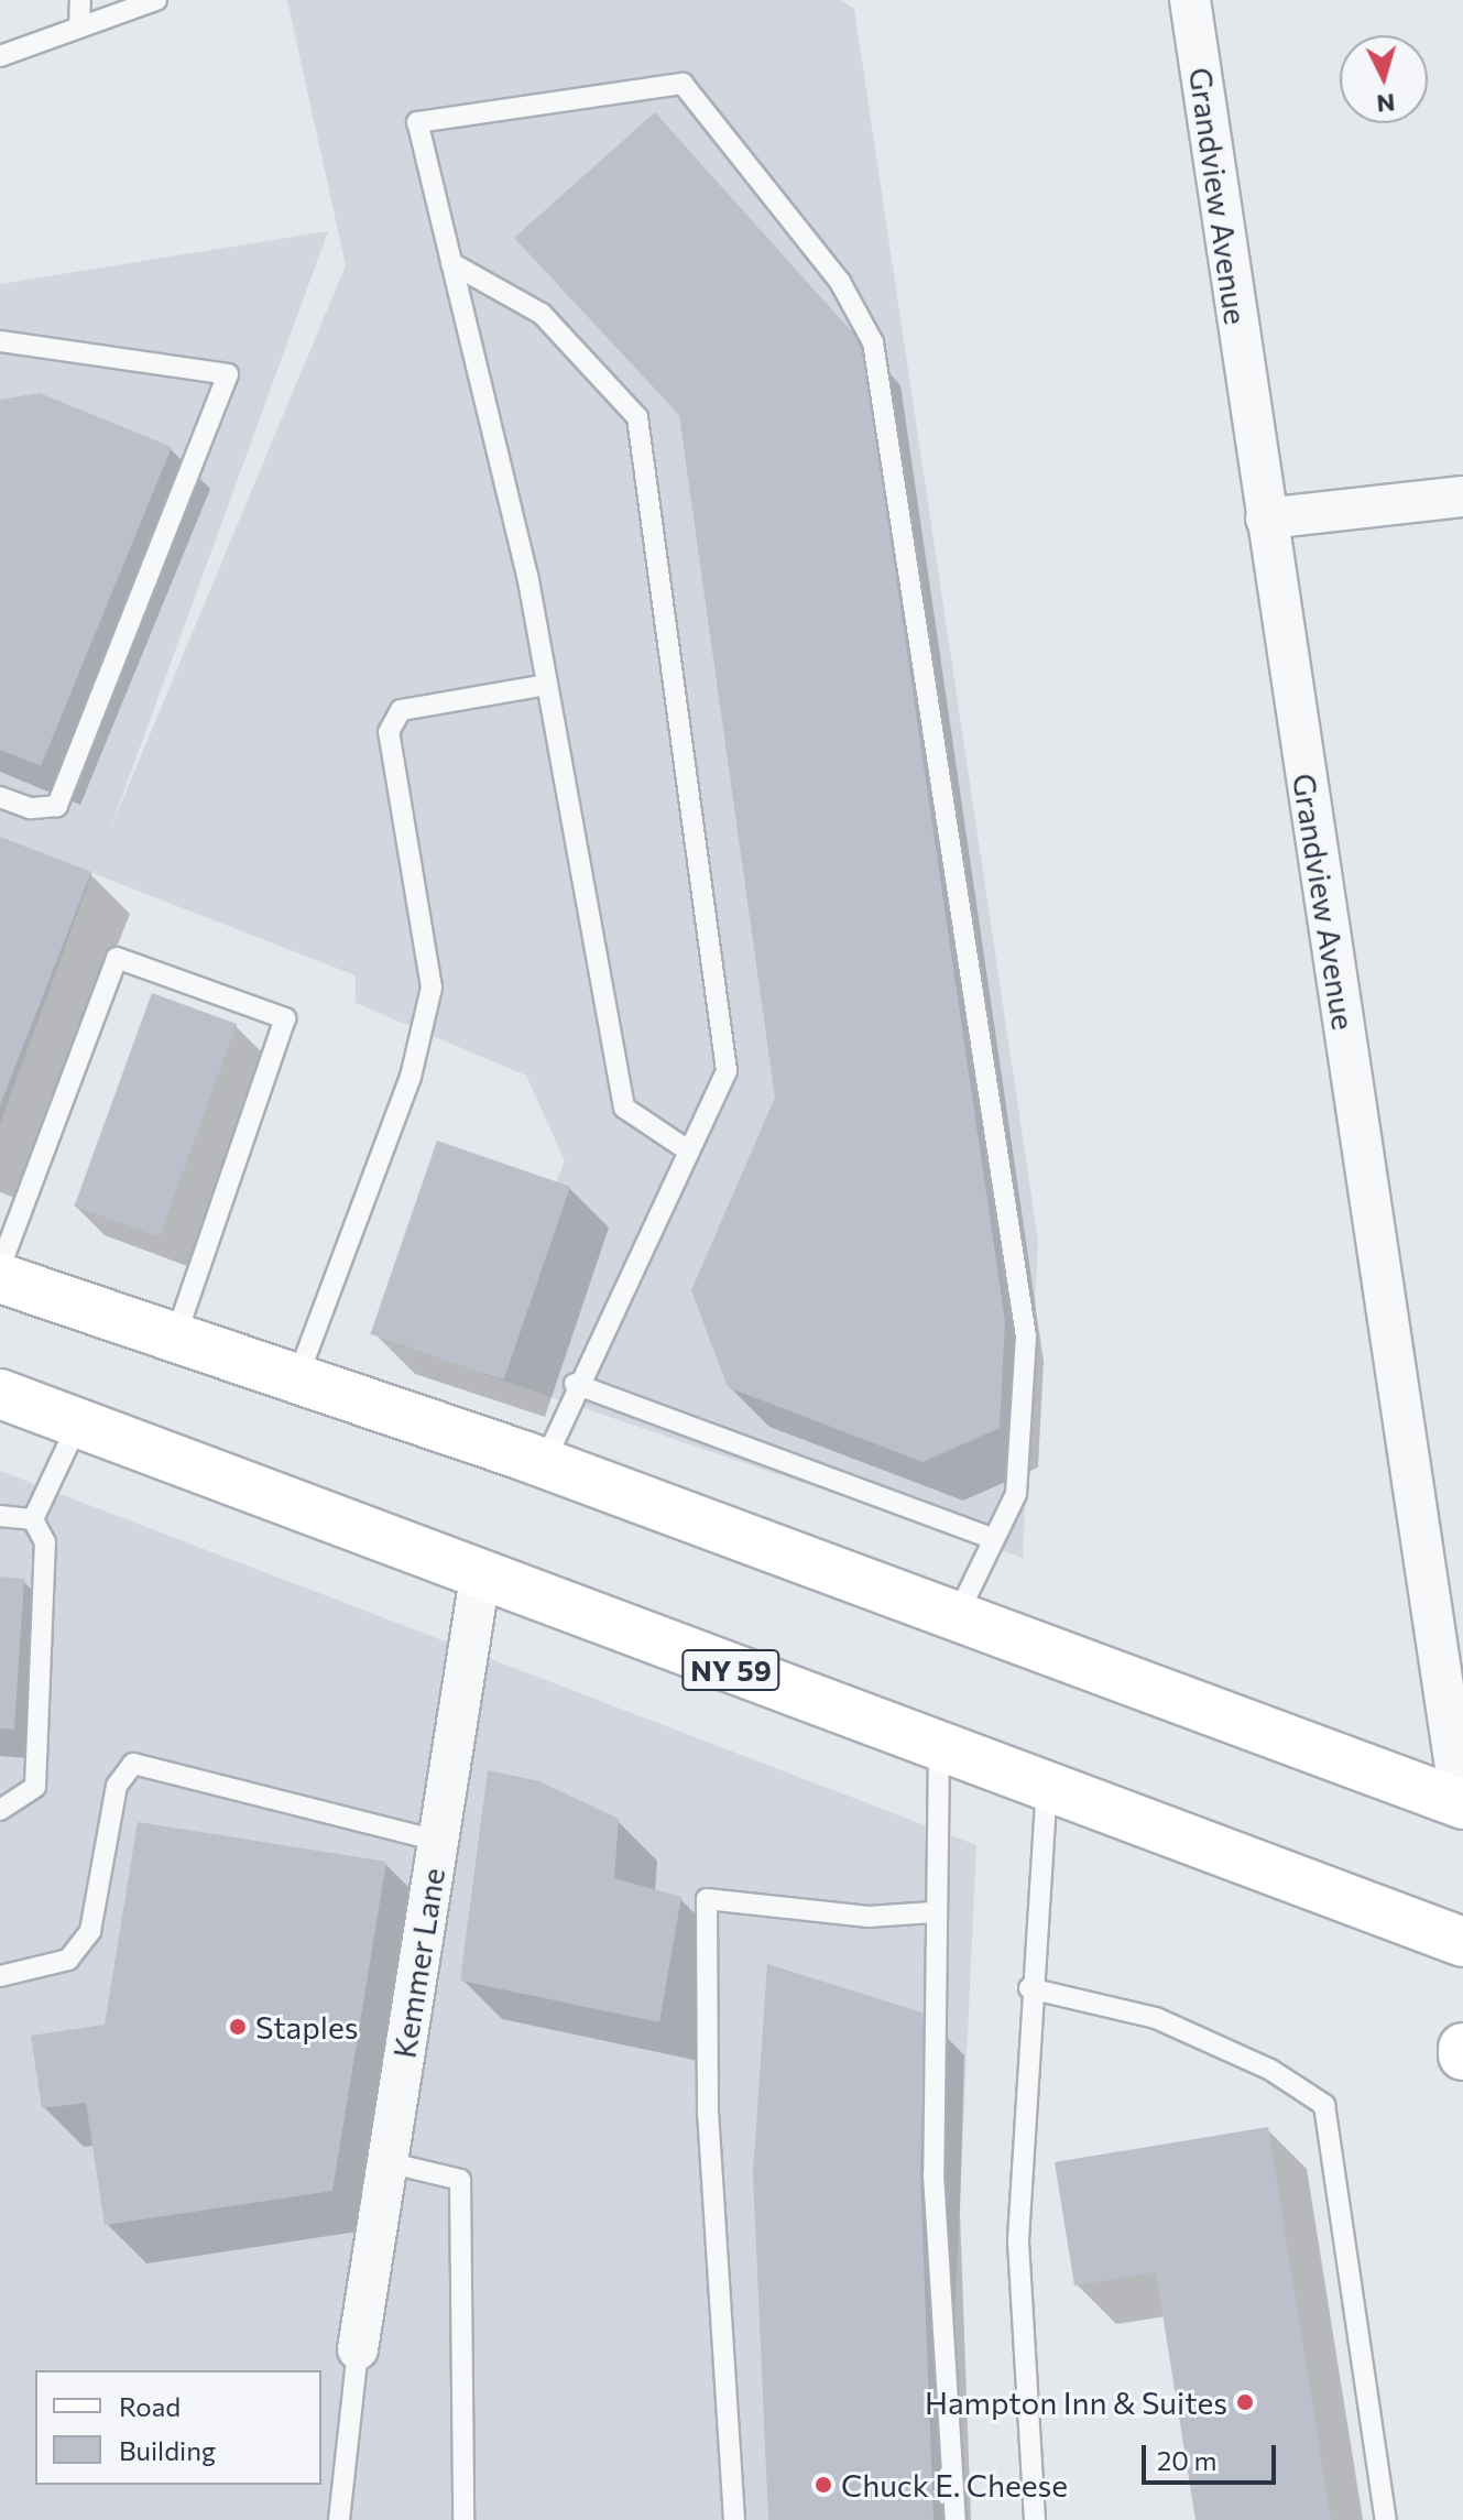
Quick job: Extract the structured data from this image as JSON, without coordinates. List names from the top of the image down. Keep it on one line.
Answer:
{"streets":{"main road":["NY 59"],"street":["Grandview Avenue","Kemmer Lane"]},"crossings":[["NY 59","Kemmer Lane"]],"places":["Staples","Hampton Inn & Suites","Chuck E. Cheese"],"legend":["Road","Building"],"scale_bar":"20 m","north":"bottom"}
